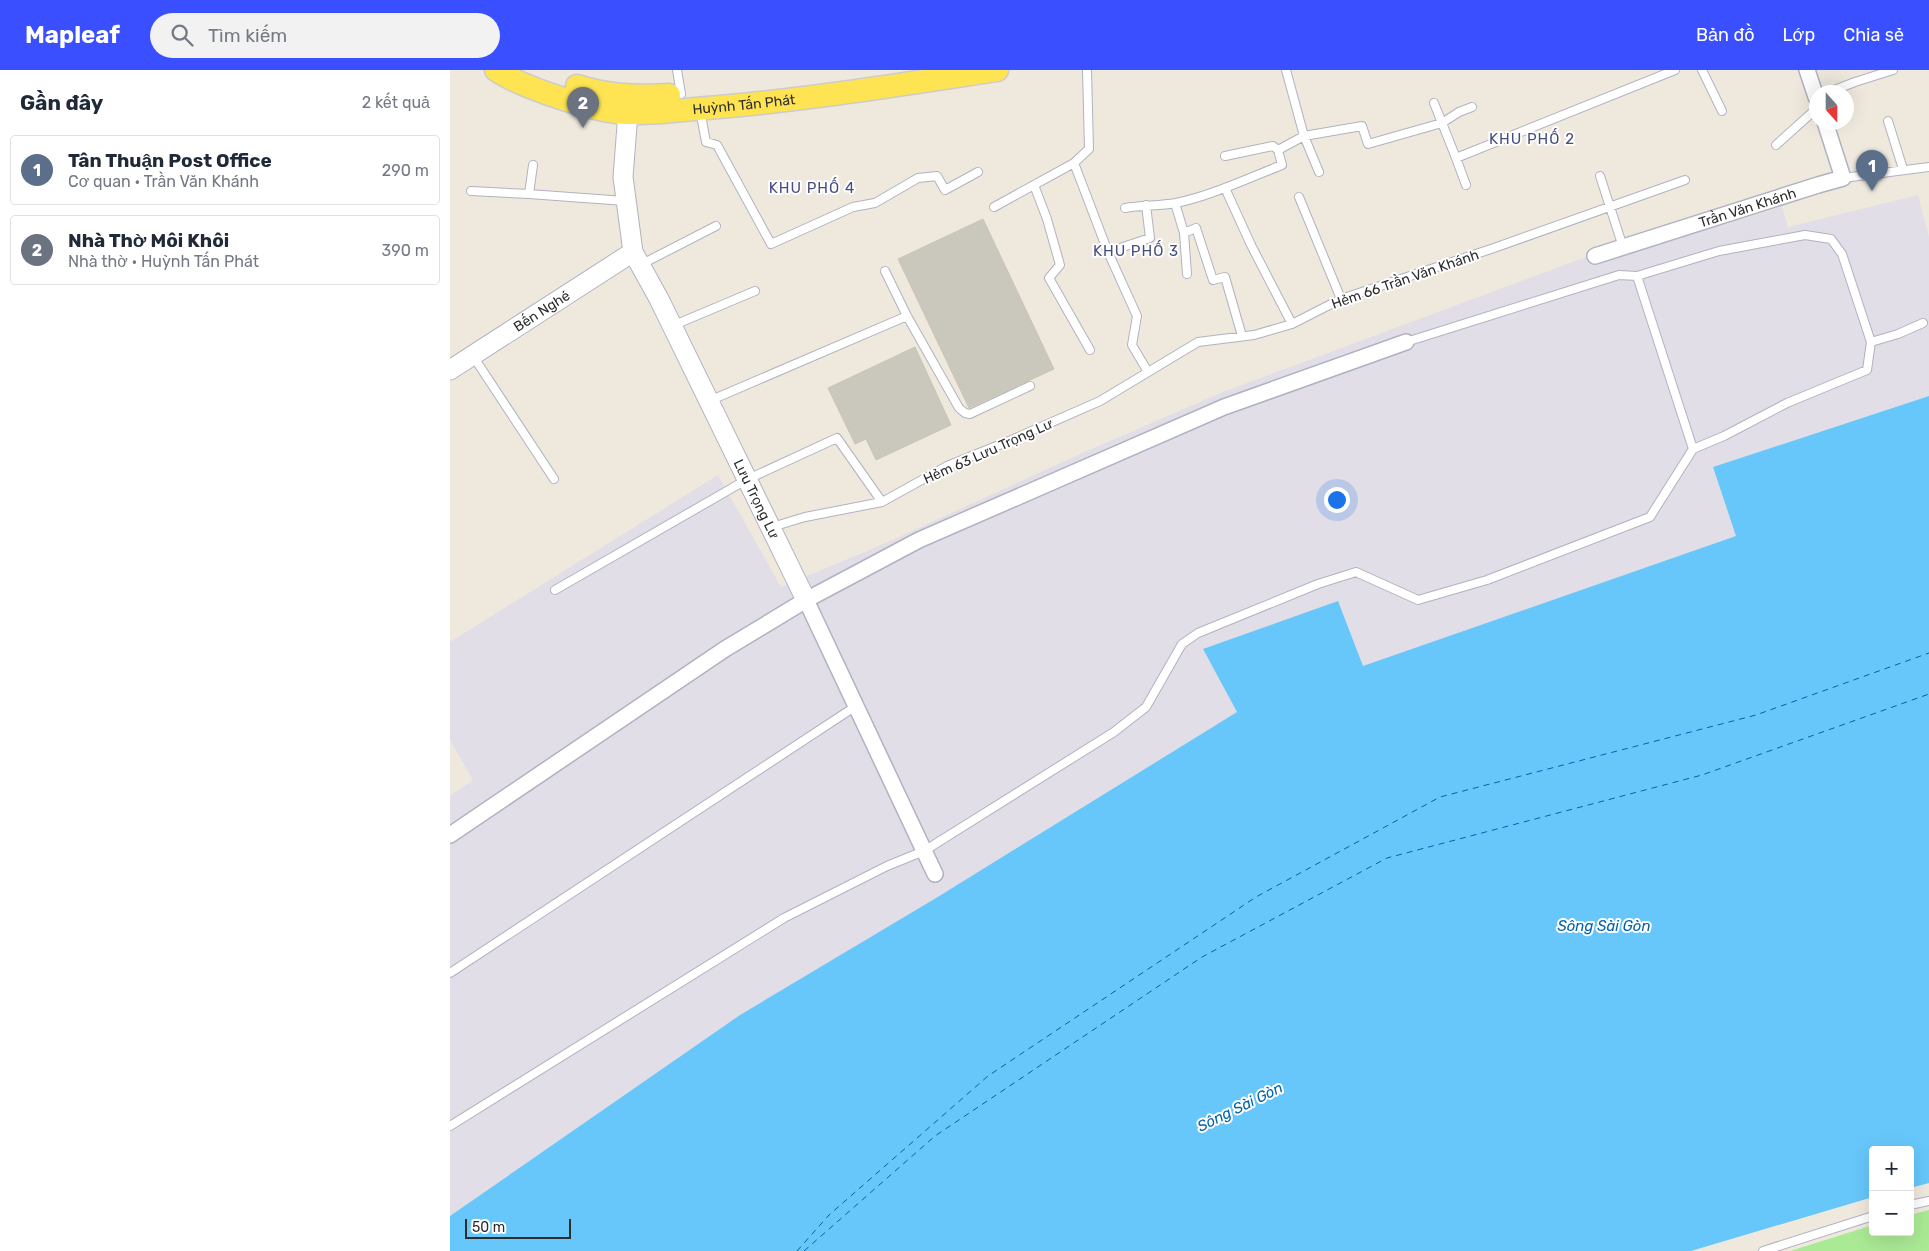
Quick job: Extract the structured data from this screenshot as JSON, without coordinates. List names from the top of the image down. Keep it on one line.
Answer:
{"streets":{"main road":["Huỳnh Tấn Phát"],"street":["Trần Văn Khánh","Bến Nghé","Lưu Trọng Lư"],"lane":["Hẻm 66 Trần Văn Khánh","Hẻm 63 Lưu Trọng Lư"]},"crossings":[["Huỳnh Tấn Phát","Lưu Trọng Lư"],["Hẻm 66 Trần Văn Khánh","Hẻm 63 Lưu Trọng Lư"],["Bến Nghé","Lưu Trọng Lư"],["Hẻm 63 Lưu Trọng Lư","Lưu Trọng Lư"]],"districts":["KHU PHỐ 2","KHU PHỐ 4","KHU PHỐ 3"],"water":["Sông Sài Gòn"],"scale_bar":"50 m","north":"bottom","page":{"header":"Mapleaf","search":"Tìm kiếm","nav":["Bản đồ","Lớp","Chia sẻ"],"heading":["Gần đây","2 kết quả"],"pins":["2","1"],"list":[{"mark":"1","name":"Tân Thuận Post Office","note":"Cơ quan · Trần Văn Khánh","value":"290 m"},{"mark":"2","name":"Nhà Thờ Môi Khôi","note":"Nhà thờ · Huỳnh Tấn Phát","value":"390 m"}],"map_buttons":["+","−"],"scale":"50 m"}}
